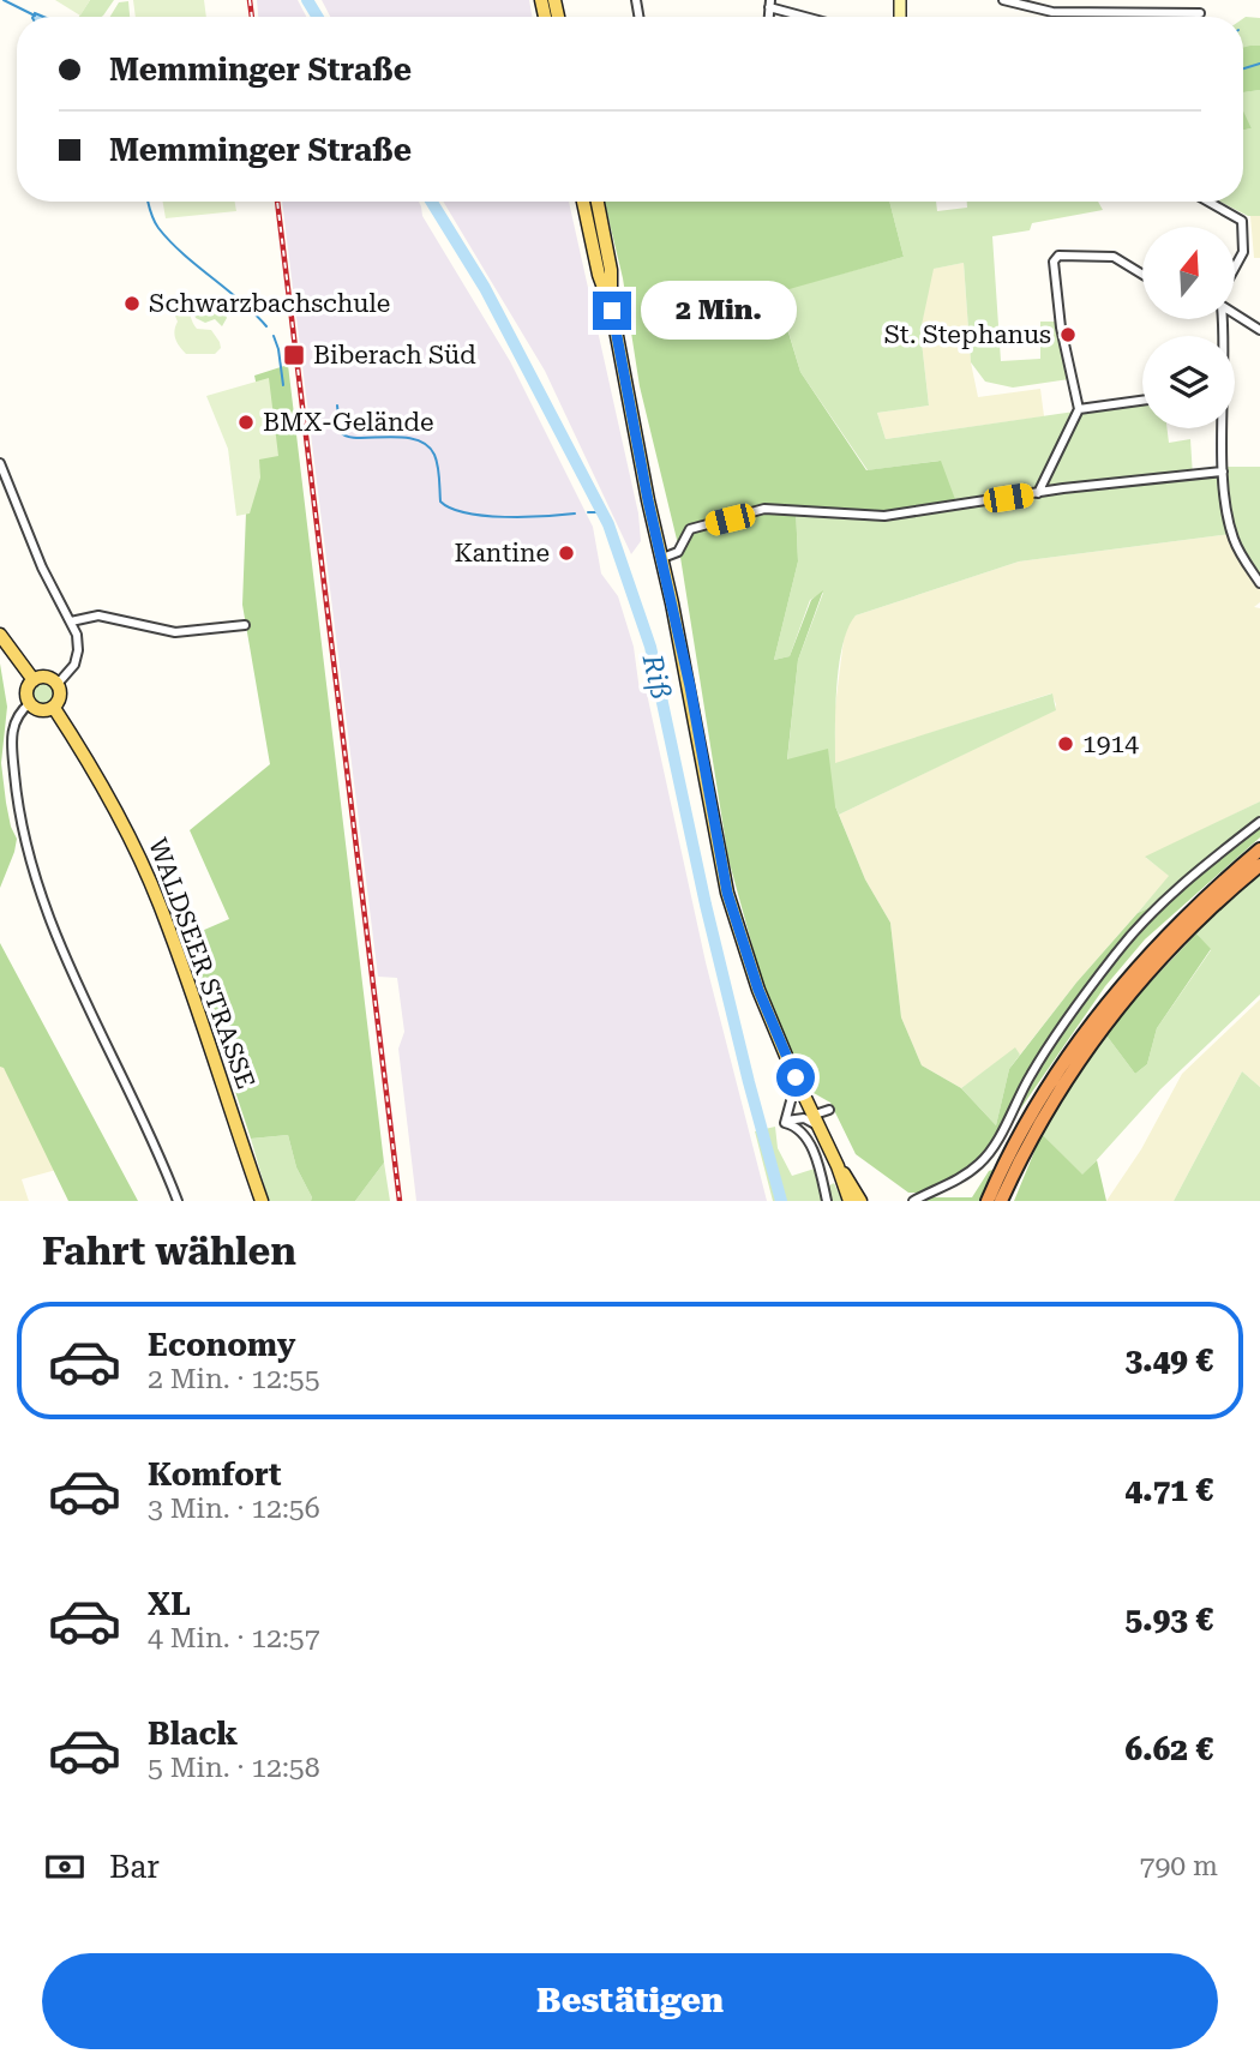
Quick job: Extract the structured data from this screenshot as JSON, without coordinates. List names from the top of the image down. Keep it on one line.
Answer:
{"streets":{"main road":["WALDSEER STRASSE"]},"water":["Riß"],"places":{"other":["Schwarzbachschule","St. Stephanus","BMX-Gelände","Kantine","1914"],"transit":["Biberach Süd"]},"north":"top","page":{"banner":["Memminger Straße","Memminger Straße"],"bubble":"2 Min.","heading":"Fahrt wählen","list":[{"name":"Economy","note":"2 Min. · 12:55","value":"3.49 €"},{"name":"Komfort","note":"3 Min. · 12:56","value":"4.71 €"},{"name":"XL","note":"4 Min. · 12:57","value":"5.93 €"},{"name":"Black","note":"5 Min. · 12:58","value":"6.62 €"}],"pay":["Bar","790 m"],"buttons":"Bestätigen"}}
